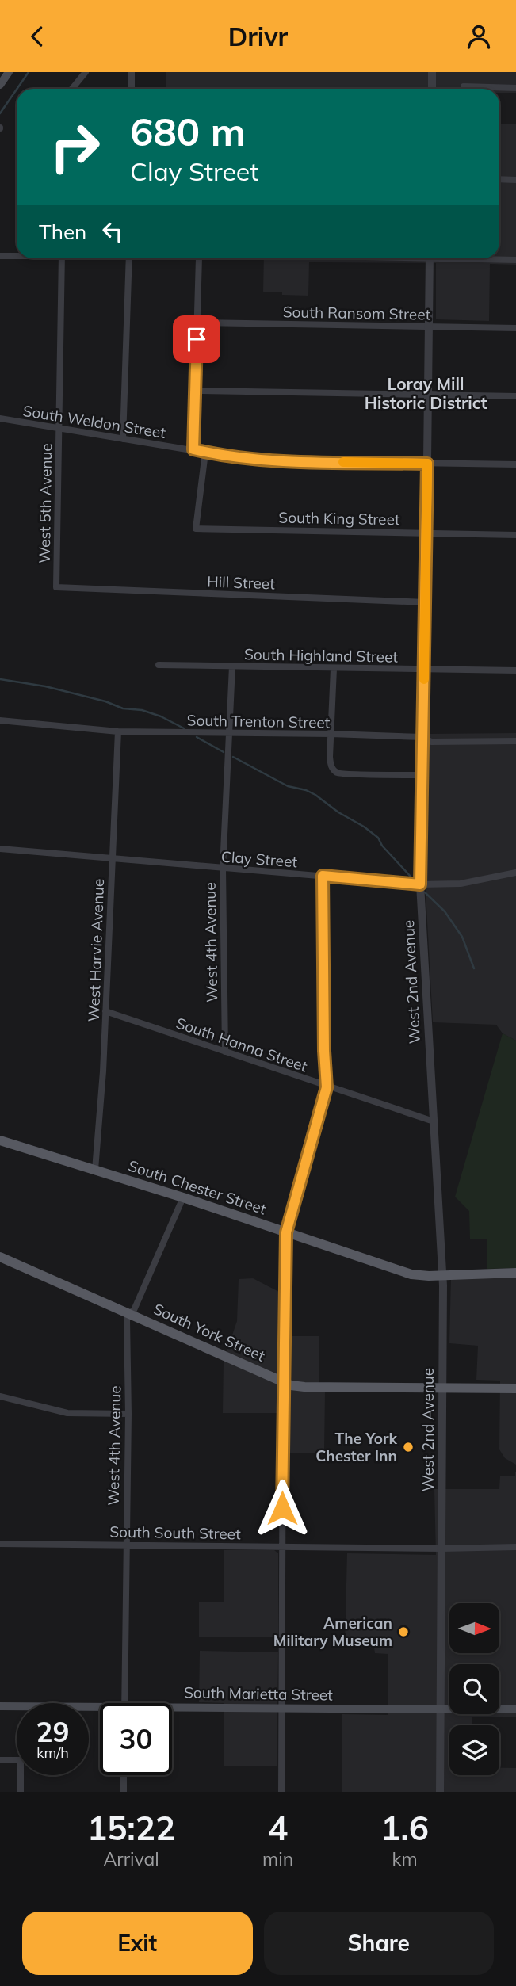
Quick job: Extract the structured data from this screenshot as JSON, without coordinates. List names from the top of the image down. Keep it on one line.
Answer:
{"streets":{"main road":["South Chester Street","South York Street","South Marietta Street"],"street":["South Ransom Street","South Weldon Street","West 5th Avenue","South King Street","Hill Street","South Highland Street","South Trenton Street","Clay Street","West 4th Avenue","West Harvie Avenue","West 2nd Avenue","South Hanna Street","South South Street"]},"crossings":[["South Ransom Street","West 2nd Avenue"],["South Weldon Street","West 5th Avenue"],["South Weldon Street","South King Street"],["South Weldon Street","West 2nd Avenue"],["West 5th Avenue","Hill Street"],["South King Street","West 2nd Avenue"],["Hill Street","West 2nd Avenue"],["South Highland Street","West 4th Avenue"],["South Highland Street","West 2nd Avenue"],["South Trenton Street","West 4th Avenue"],["South Trenton Street","West Harvie Avenue"],["South Trenton Street","West 2nd Avenue"],["Clay Street","West 4th Avenue"],["Clay Street","West Harvie Avenue"],["Clay Street","West 2nd Avenue"],["West 4th Avenue","South Hanna Street"],["West 4th Avenue","South Chester Street"],["West 4th Avenue","South York Street"],["West 4th Avenue","South South Street"],["West Harvie Avenue","South Hanna Street"],["West Harvie Avenue","South Chester Street"],["West 2nd Avenue","South Hanna Street"],["West 2nd Avenue","South Chester Street"],["West 2nd Avenue","South York Street"],["West 2nd Avenue","South South Street"],["West 2nd Avenue","South Marietta Street"]],"districts":["Loray Mill Historic District"],"places":["The York Chester Inn","American Military Museum"],"north":"right","page":{"header":"Drivr","turn":["680 m","Clay Street"],"then":"Then","speed":"29 km/h","limit":"30","eta":["15:22","Arrival","4","min","1.6","km"],"buttons":["Exit","Share"]}}
